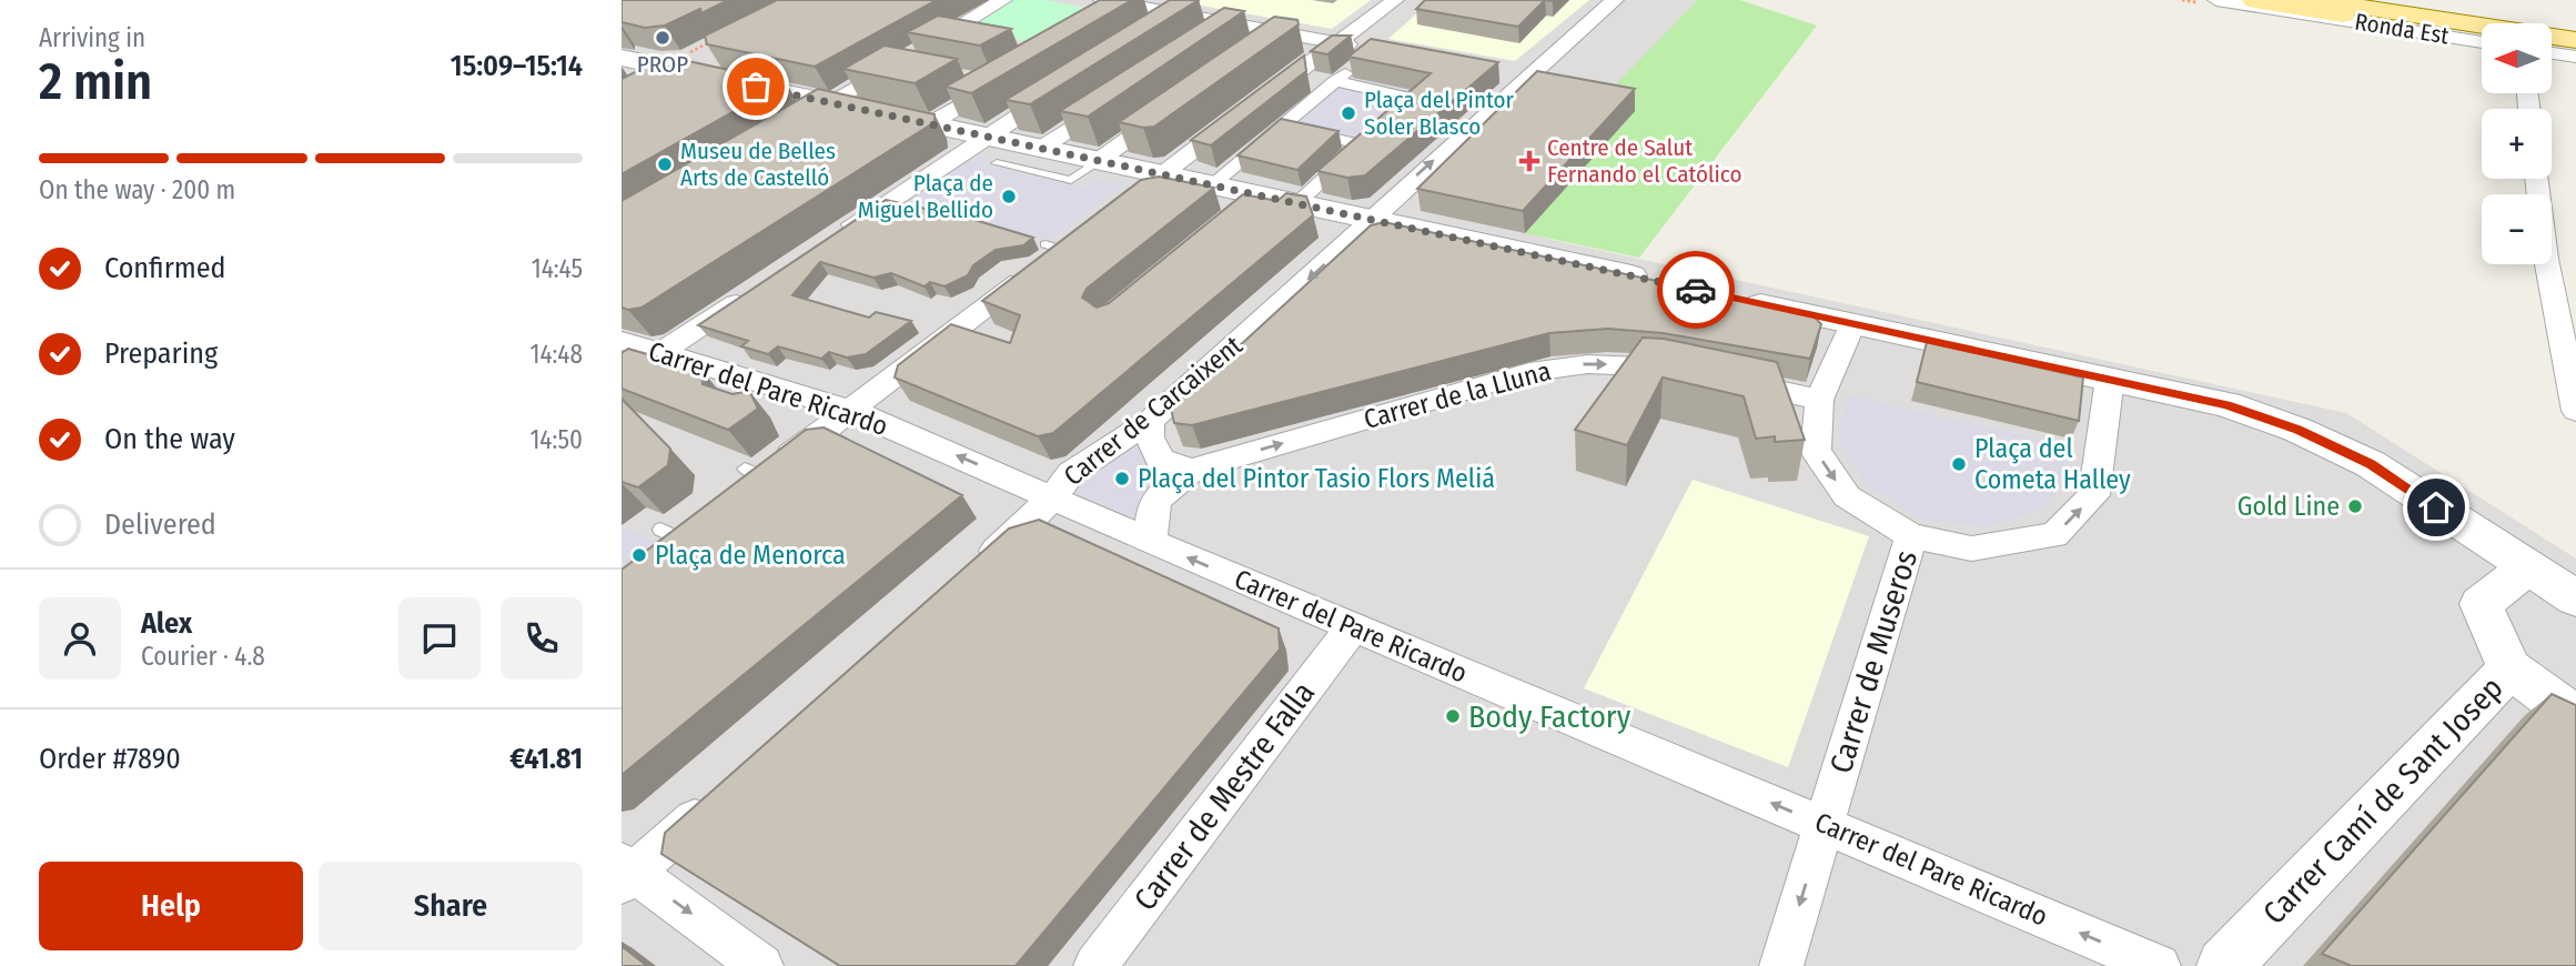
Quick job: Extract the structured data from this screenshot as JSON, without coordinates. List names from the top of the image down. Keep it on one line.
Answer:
{"streets":{"main road":["Ronda Est"],"street":["Carrer del Pare Ricardo","Carrer de la Lluna","Carrer de Carcaixent","Carrer de Museros","Carrer de Mestre Falla","Carrer Camí de Sant Josep"]},"crossings":[["Carrer del Pare Ricardo","Carrer de la Lluna"],["Carrer del Pare Ricardo","Carrer de Carcaixent"],["Carrer del Pare Ricardo","Carrer de Museros"],["Carrer del Pare Ricardo","Carrer de Mestre Falla"]],"one_way":["Carrer del Pare Ricardo"],"places":{"other":["PROP","Plaça del Pintor Soler Blasco","Museu de Belles Arts de Castelló","Plaça de Miguel Bellido","Plaça del Cometa Halley","Plaça del Pintor Tasio Flors Meliá","Gold Line","Plaça de Menorca","Body Factory"],"health":["Centre de Salut Fernando el Católico"]},"north":"left","page":{"heading":["2 min","Arriving in","15:09–15:14"],"panel":["Alex","Courier · 4.8","Order #7890","€41.81"],"map_buttons":["+","−"],"bar":"On the way · 200 m","list":[["Confirmed","14:45"],["Preparing","14:48"],["On the way","14:50"],"Delivered"],"buttons":["Help","Share"]}}
